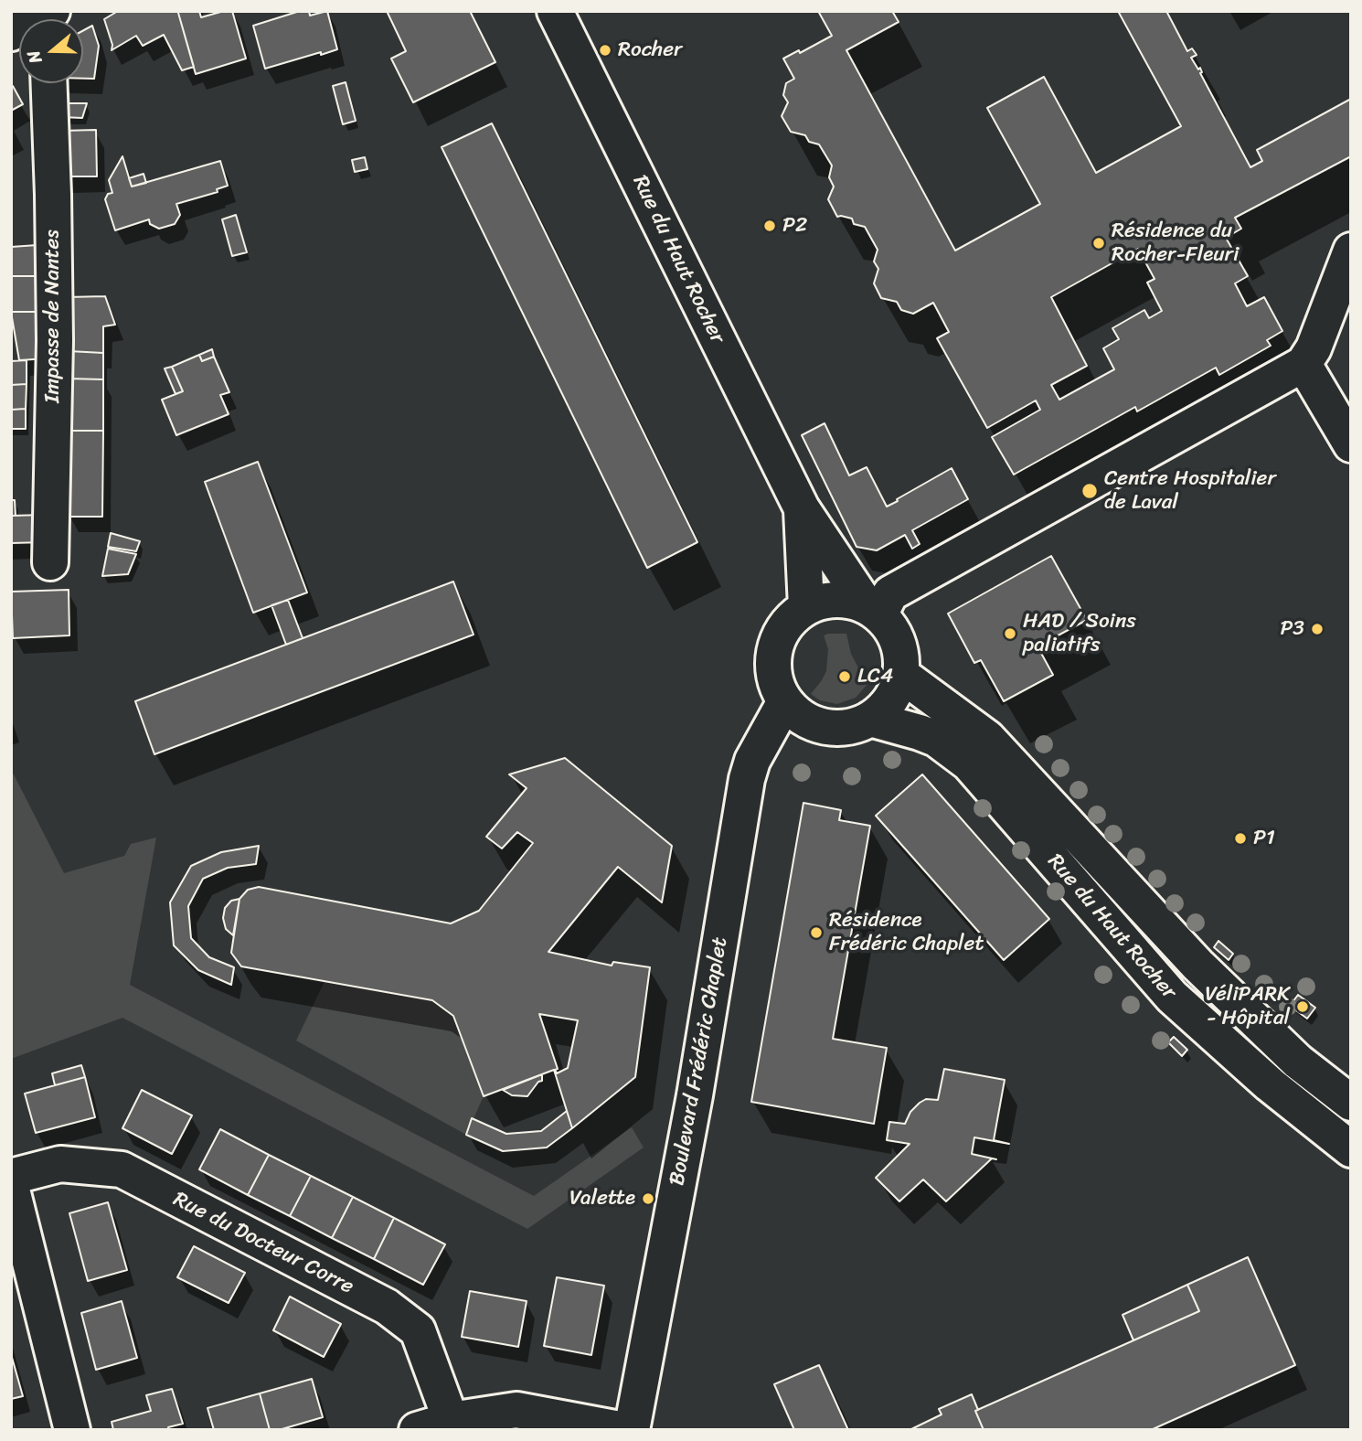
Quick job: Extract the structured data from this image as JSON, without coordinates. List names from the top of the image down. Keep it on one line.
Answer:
{"streets":{"street":["Rue du Haut Rocher","Impasse de Nantes","Boulevard Frédéric Chaplet","Rue du Docteur Corre"]},"crossings":[["Rue du Haut Rocher","Boulevard Frédéric Chaplet"]],"places":["Rocher","P2","Résidence du Rocher-Fleuri","Centre Hospitalier de Laval","P3","HAD / Soins paliatifs","LC4","P1","Résidence Frédéric Chaplet","VéliPARK - Hôpital","Valette"],"north":"left"}
